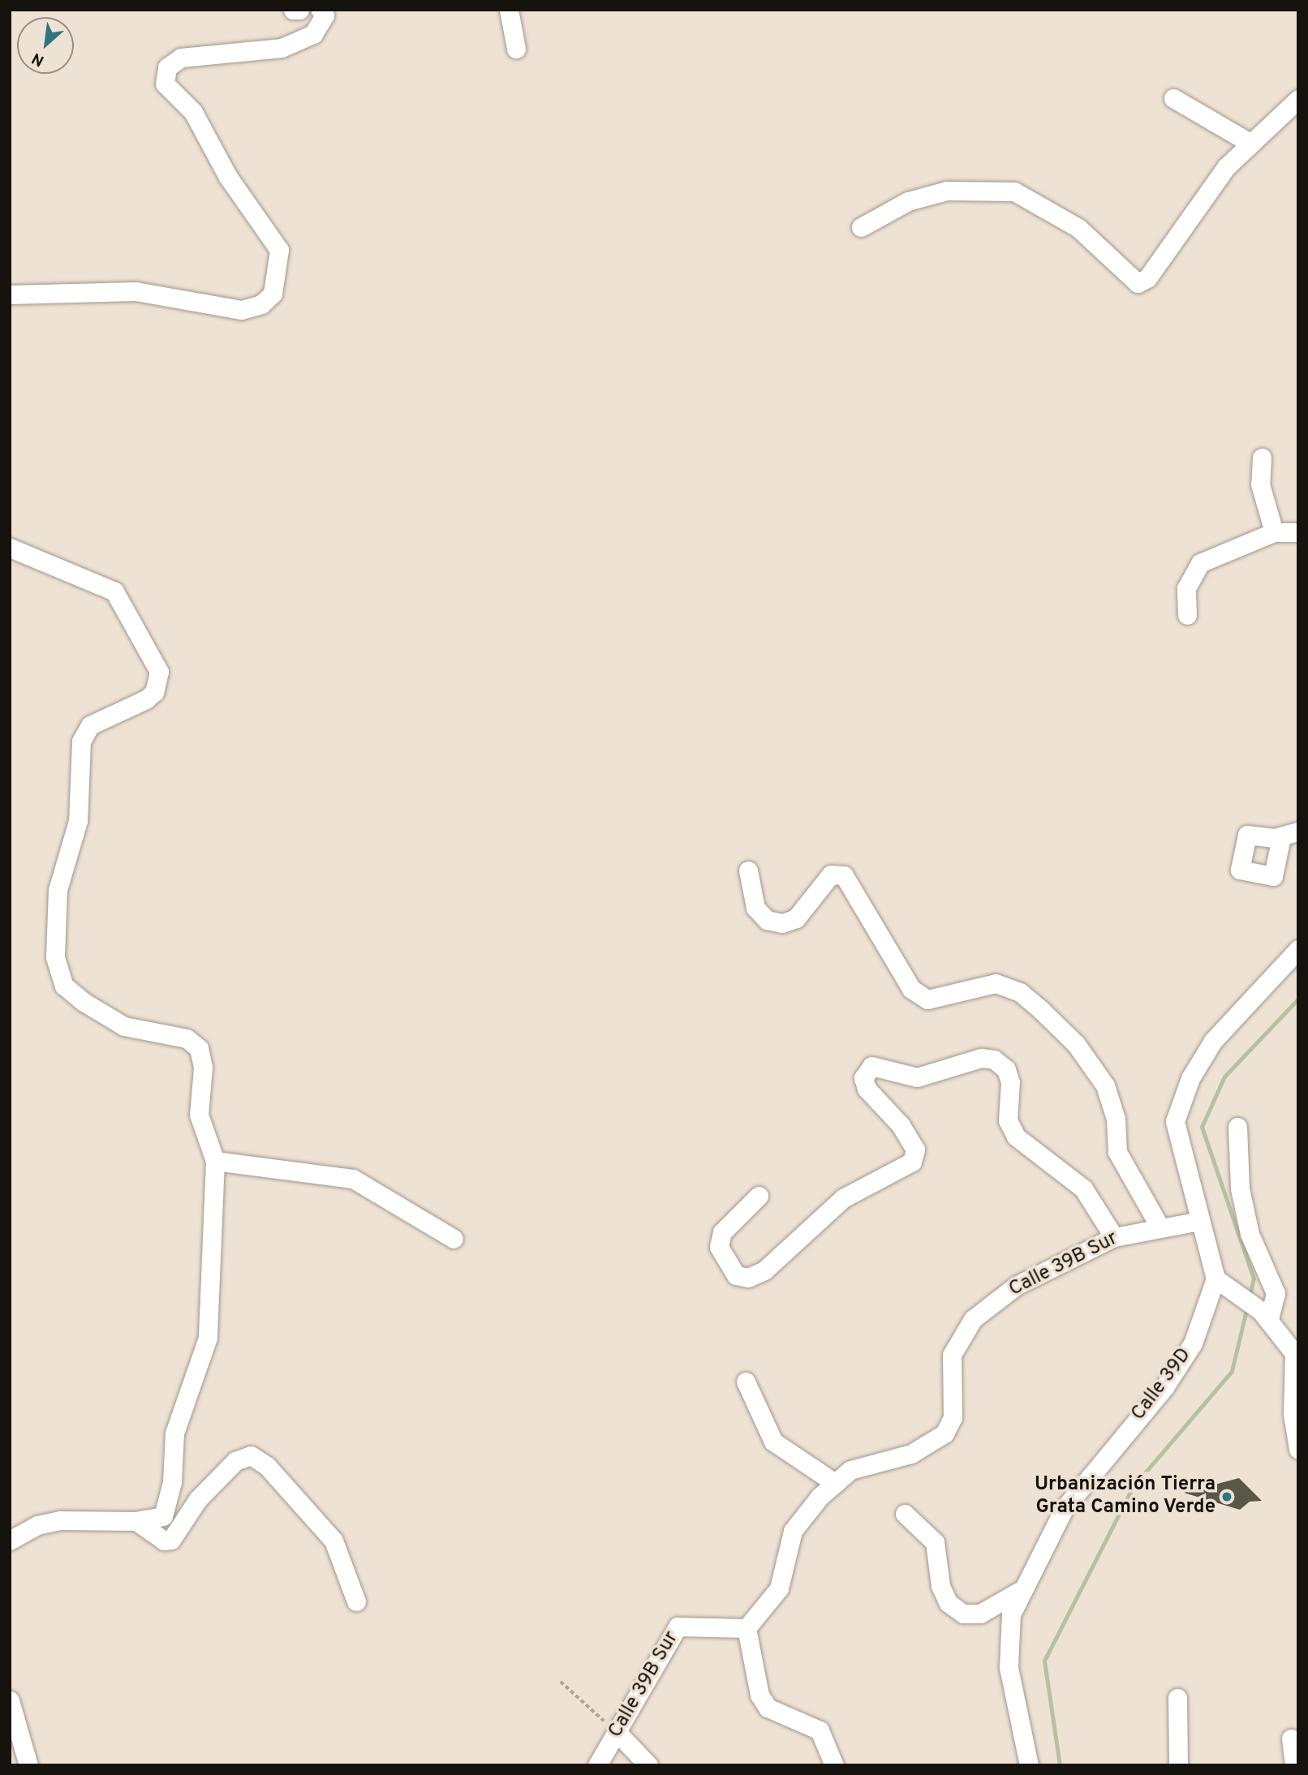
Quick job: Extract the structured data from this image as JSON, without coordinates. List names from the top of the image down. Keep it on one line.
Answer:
{"streets":{"street":["Calle 39B Sur","Calle 39D"]},"places":["Urbanización Tierra Grata Camino Verde"],"north":"bottom left"}
